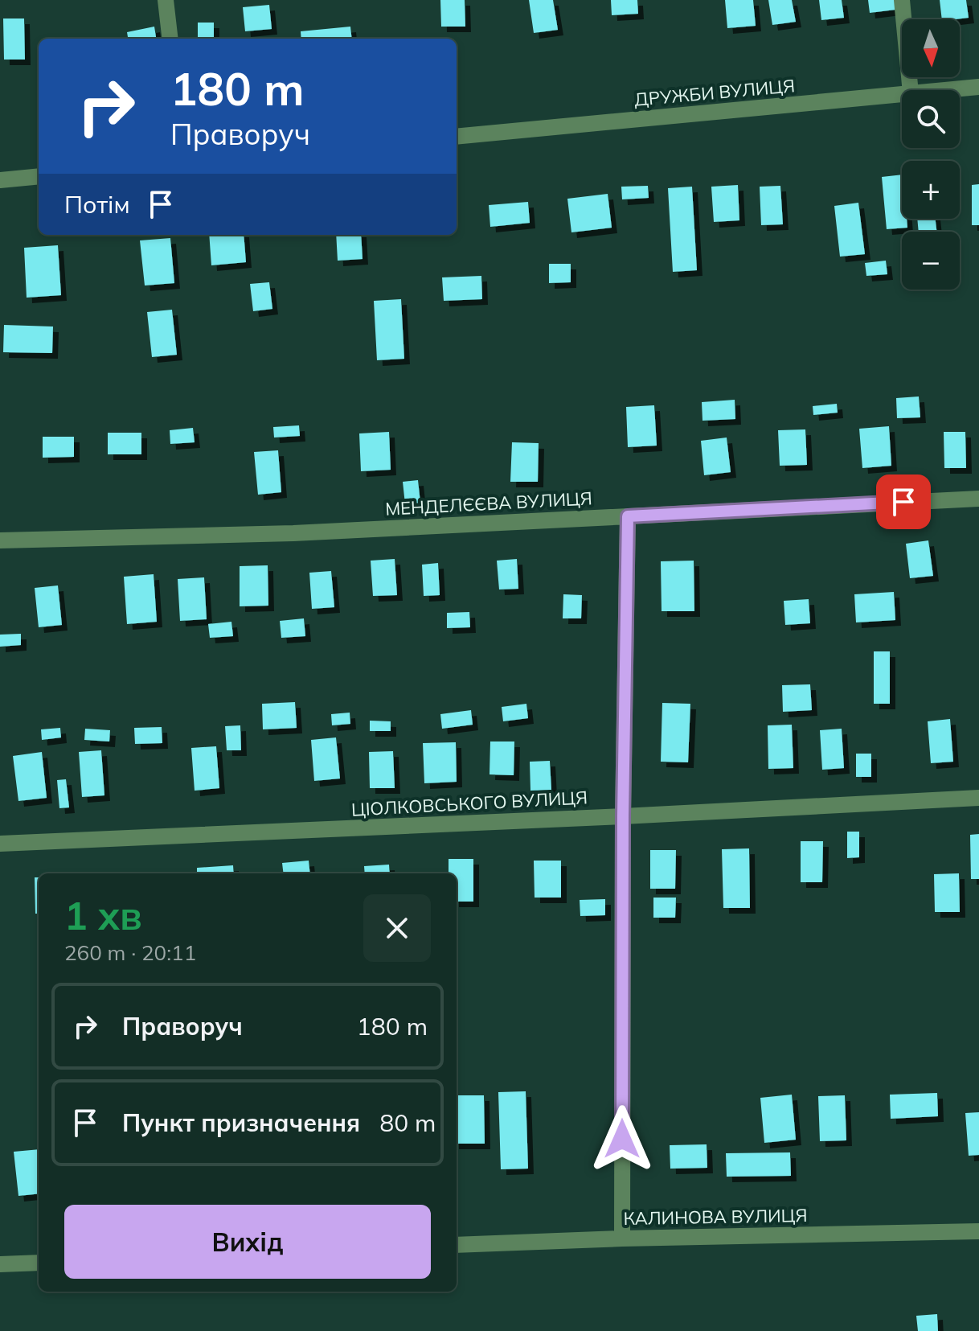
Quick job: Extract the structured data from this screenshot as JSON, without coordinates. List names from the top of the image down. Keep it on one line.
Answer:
{"streets":{"street":["ДРУЖБИ ВУЛИЦЯ","МЕНДЕЛЄЄВА ВУЛИЦЯ","ЦІОЛКОВСЬКОГО ВУЛИЦЯ","КАЛИНОВА ВУЛИЦЯ"]},"north":"bottom","page":{"map_buttons":["+","−"],"turn":["180 m","Праворуч"],"then":"Потім","heading":["1 хв","260 m · 20:11"],"list":[{"name":"Праворуч","value":"180 m"},{"name":"Пункт призначення","value":"80 m"}],"buttons":"Вихід"}}
